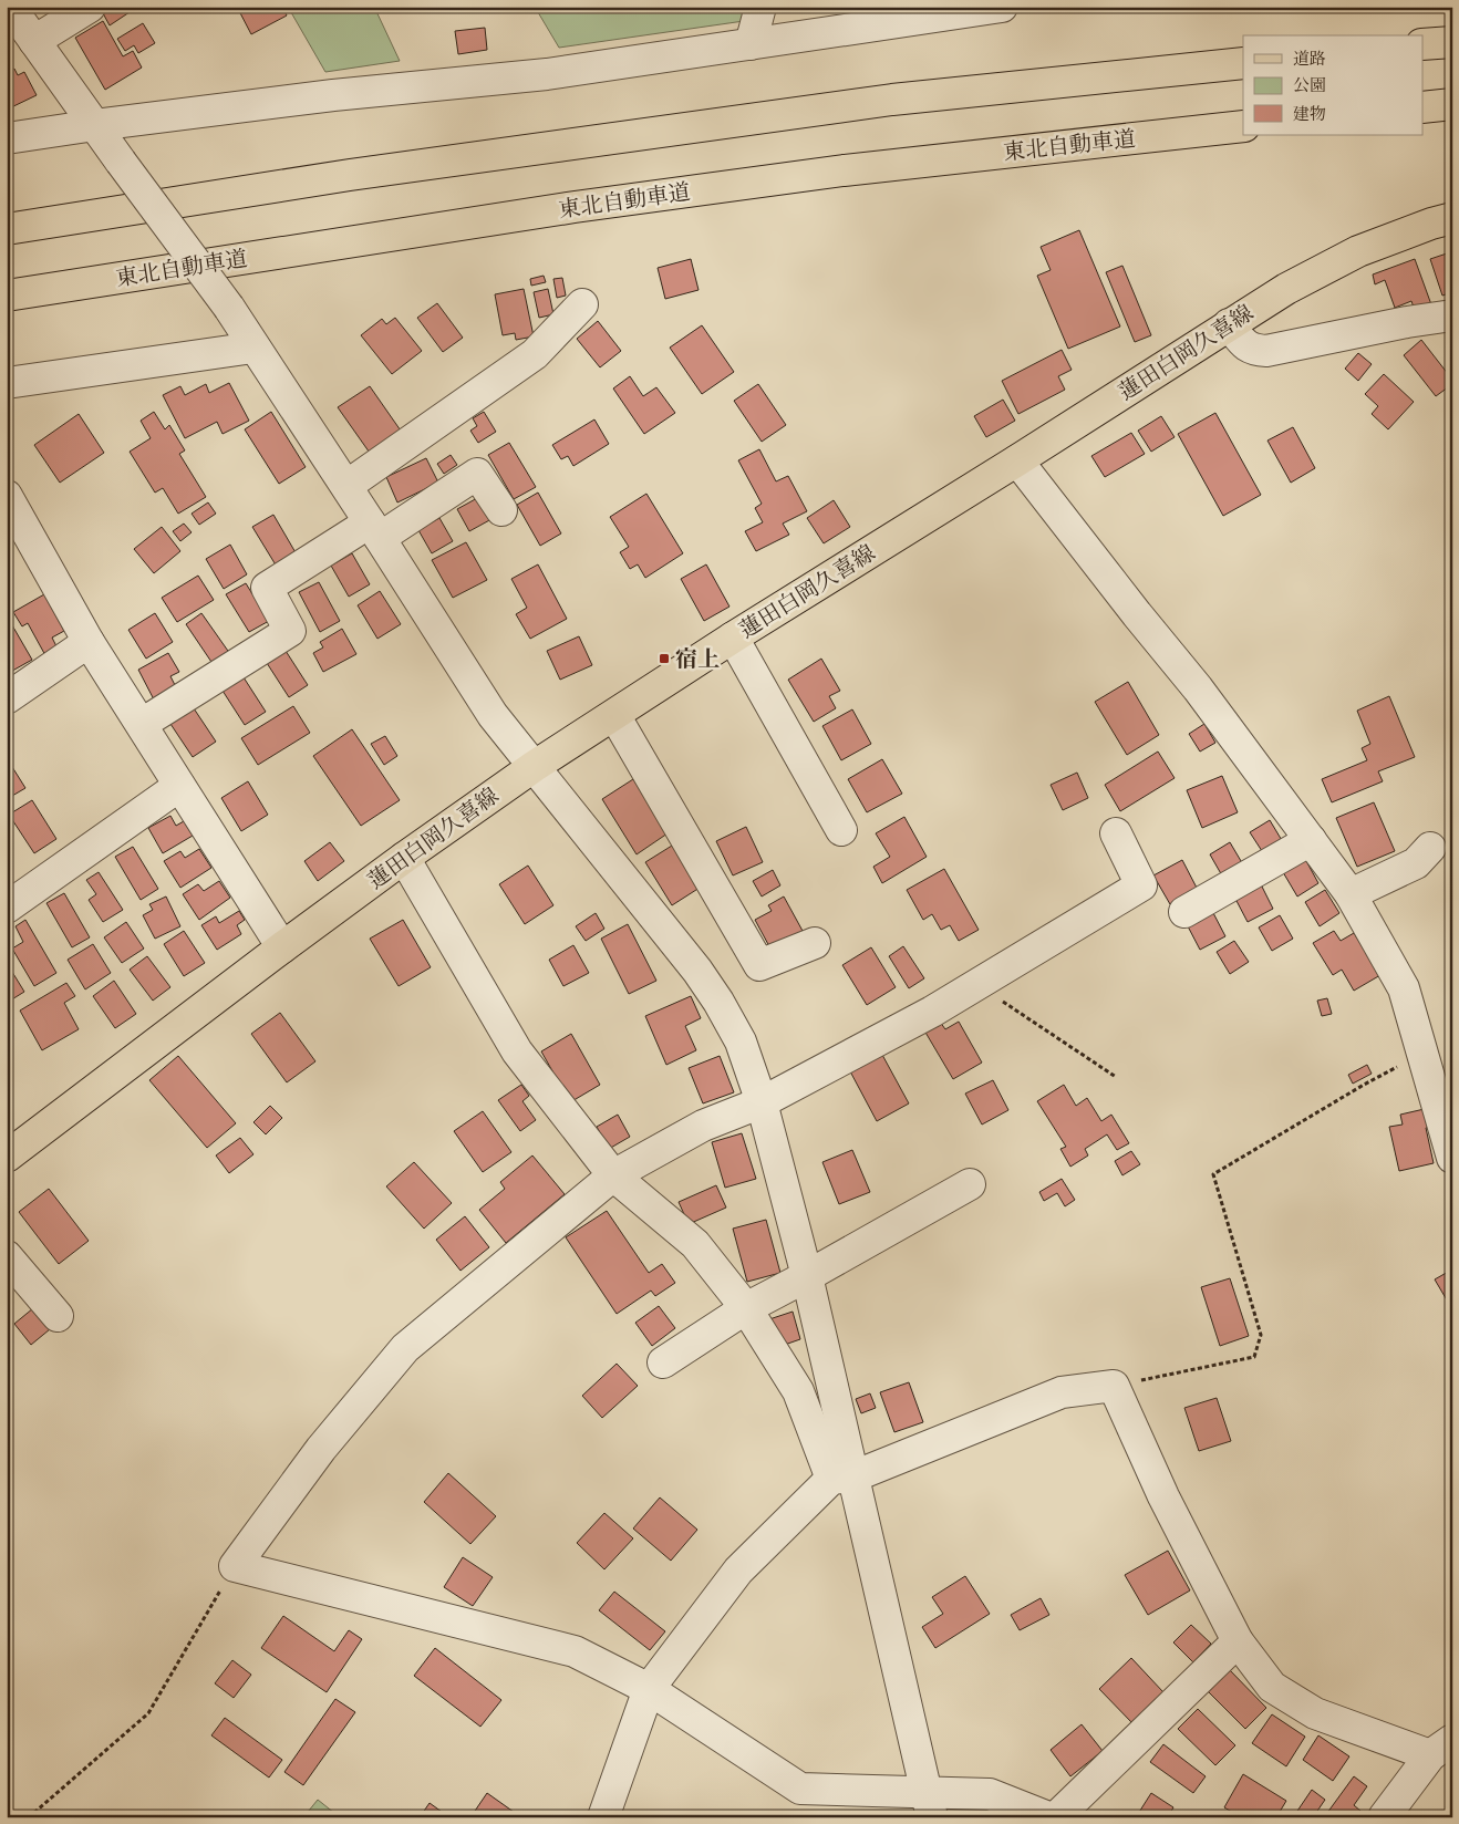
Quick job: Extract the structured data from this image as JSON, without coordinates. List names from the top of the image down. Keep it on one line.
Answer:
{"streets":{"main road":["東北自動車道","蓮田白岡久喜線"]},"places":{"transit":["宿上"]},"legend":["道路","公園","建物"]}
